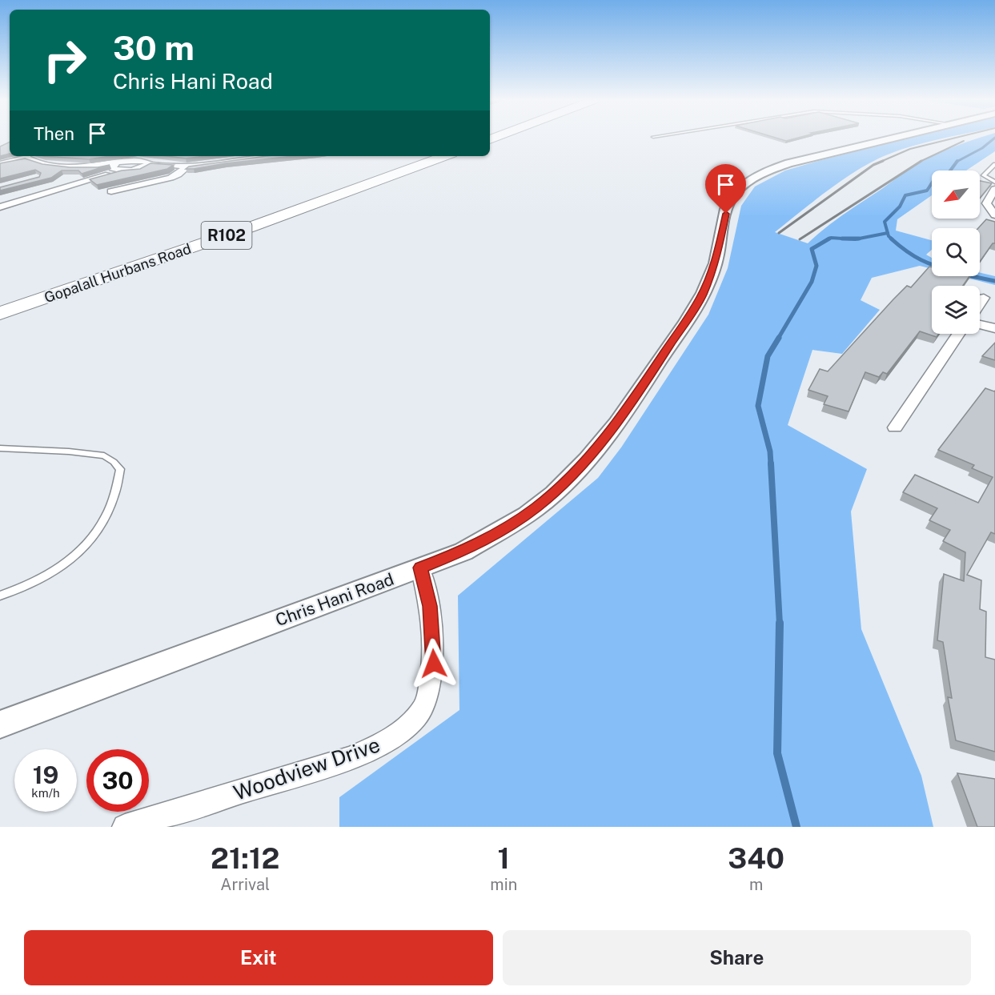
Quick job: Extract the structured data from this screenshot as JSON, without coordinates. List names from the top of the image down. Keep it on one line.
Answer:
{"streets":{"highway":["R102","Gopalall Hurbans Road"],"street":["Chris Hani Road","Woodview Drive"]},"crossings":[["Chris Hani Road","Woodview Drive"]],"north":"bottom left","page":{"turn":["30 m","Chris Hani Road"],"then":"Then","speed":"19 km/h","limit":"30","eta":["21:12","Arrival","1","min","340","m"],"buttons":["Exit","Share"]}}
